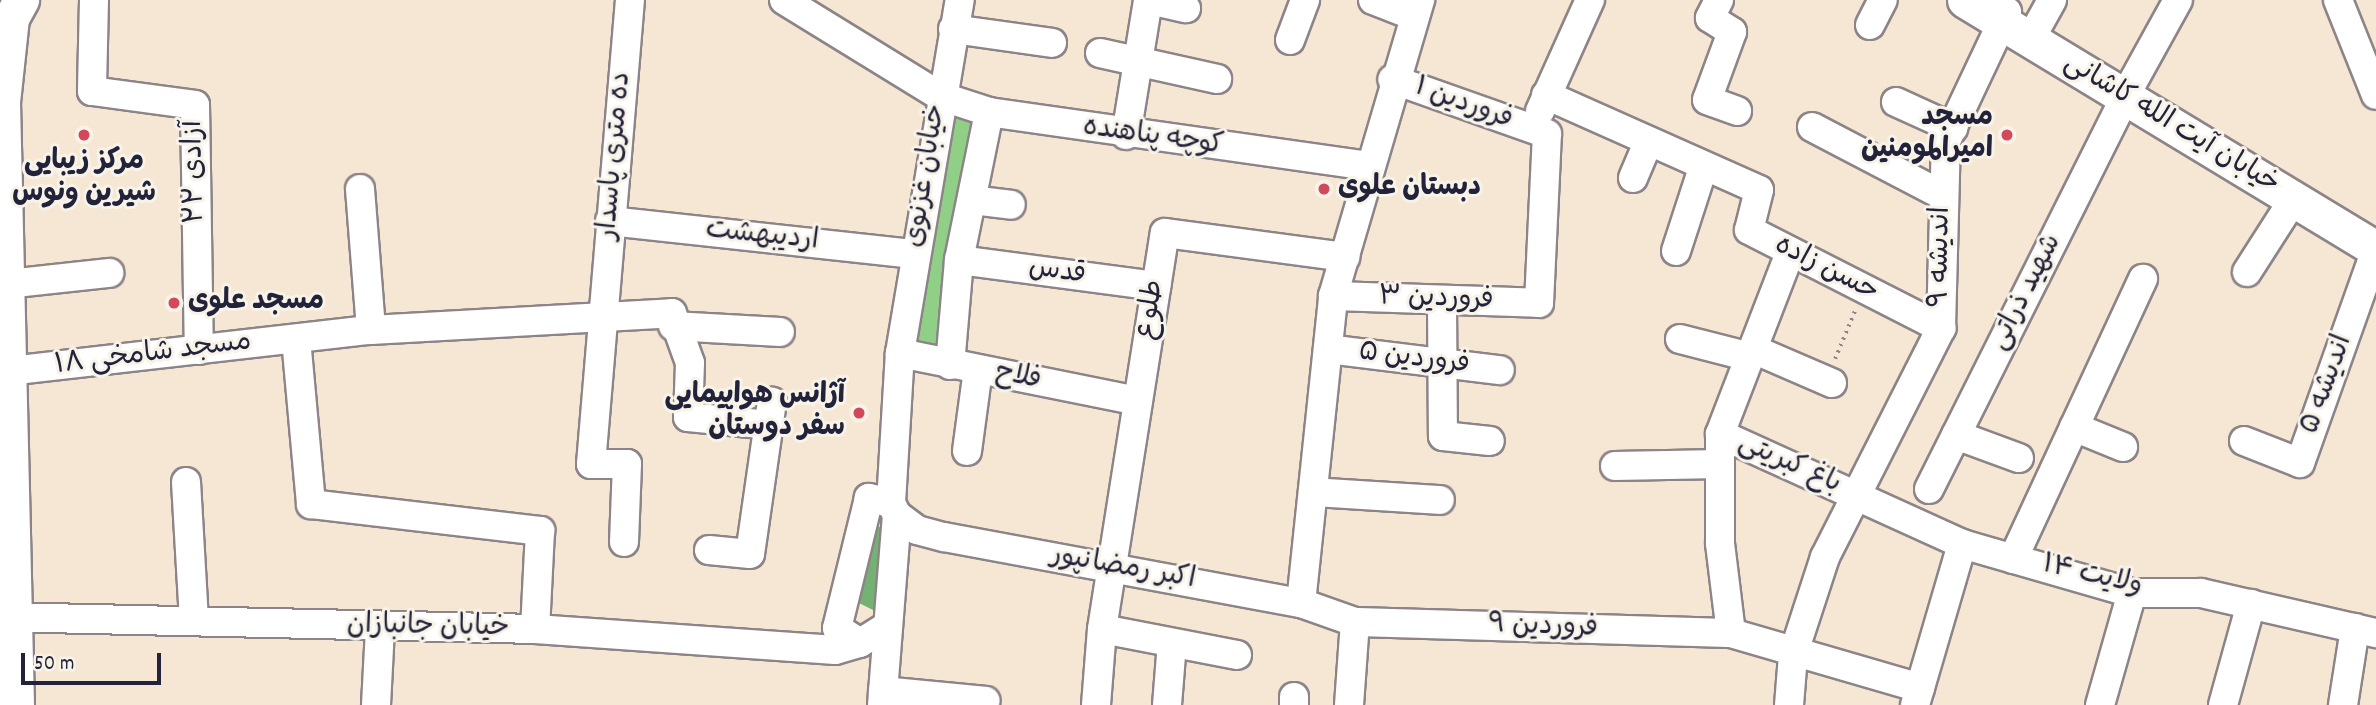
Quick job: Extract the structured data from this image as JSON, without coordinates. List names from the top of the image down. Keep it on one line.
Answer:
{"streets":{"main road":["خیابان آیت الله کاشانی"],"street":["فروردین ۱","کوچه پناهنده","ده متری پاسدار","آزادی ۲۲","خیابان غزنوی","اردیبهشت","اندیشه ۹","حسن زاده","قدس","شهید ذراتی","فروردین ۳","طلوع","مسجد شامخی ۱۸","فروردین ۵","فلاح","اندیشه ۵","باغ کبریتی","اکبر رمضانپور","ولایت ۱۴","خیابان جانبازان","فروردین ۹"]},"crossings":[["فروردین ۱","فروردین ۳"],["خیابان آیت الله کاشانی","اندیشه ۹"],["خیابان آیت الله کاشانی","شهید ذراتی"],["خیابان آیت الله کاشانی","اندیشه ۵"],["کوچه پناهنده","خیابان غزنوی"],["ده متری پاسدار","اردیبهشت"],["ده متری پاسدار","مسجد شامخی ۱۸"],["آزادی ۲۲","مسجد شامخی ۱۸"],["خیابان غزنوی","اردیبهشت"],["خیابان غزنوی","فلاح"],["خیابان غزنوی","اکبر رمضانپور"],["اندیشه ۹","حسن زاده"],["اندیشه ۹","باغ کبریتی"],["اندیشه ۹","ولایت ۱۴"],["اندیشه ۹","فروردین ۹"],["قدس","طلوع"],["طلوع","فلاح"],["طلوع","اکبر رمضانپور"],["باغ کبریتی","ولایت ۱۴"],["اکبر رمضانپور","فروردین ۹"]],"places":["مرکز زیبایی شیرین ونوس","مسجد امیرالمومنین","دبستان علوی","مسجد علوی","آژانس هواپیمایی سفر دوستان"],"scale_bar":"50 m"}
